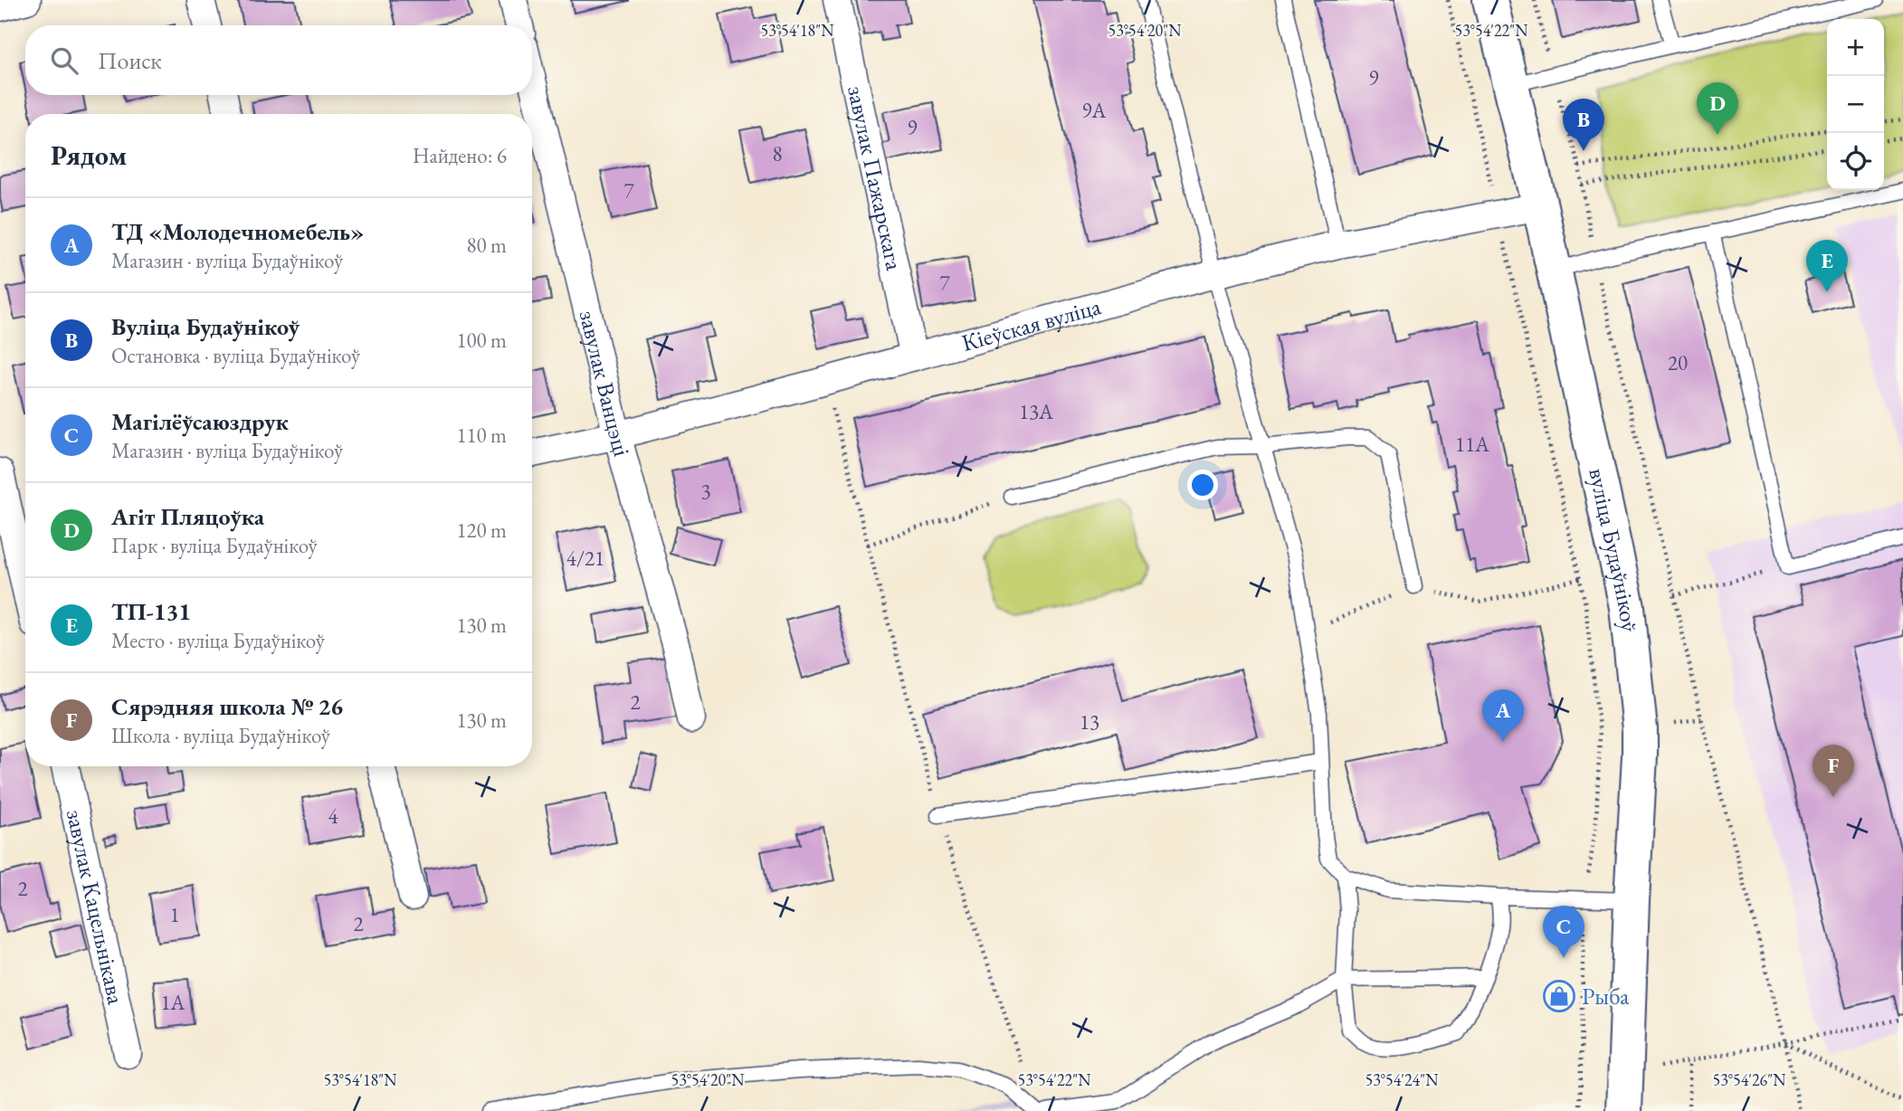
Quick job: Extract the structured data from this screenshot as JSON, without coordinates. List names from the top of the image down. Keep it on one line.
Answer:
{"streets":{"main road":["вуліца Будаўнікоў"],"street":["завулак Пажарскага","Кіеўская вуліца","завулак Ванцэці","завулак Кацельнікава"]},"crossings":[["завулак Пажарскага","Кіеўская вуліца"],["Кіеўская вуліца","завулак Ванцэці"],["Кіеўская вуліца","вуліца Будаўнікоў"]],"places":{"shop":["Рыба"]},"house_numbers":["9","9А","9","8","7","7","20","13А","11А","3","4/21","2","13","4","2","1","2","1А"],"page":{"map_buttons":["+","−"],"search":"Поиск","pins":["D","B","E","A","F","C"],"heading":["Рядом","Найдено: 6"],"list":[{"mark":"A","name":"ТД «Молодечномебель»","note":"Магазин · вуліца Будаўнікоў","value":"80 m"},{"mark":"B","name":"Вуліца Будаўнікоў","note":"Остановка · вуліца Будаўнікоў","value":"100 m"},{"mark":"C","name":"Магілёўсаюздрук","note":"Магазин · вуліца Будаўнікоў","value":"110 m"},{"mark":"D","name":"Агіт Пляцоўка","note":"Парк · вуліца Будаўнікоў","value":"120 m"},{"mark":"E","name":"ТП-131","note":"Место · вуліца Будаўнікоў","value":"130 m"},{"mark":"F","name":"Сярэдняя школа № 26","note":"Школа · вуліца Будаўнікоў","value":"130 m"}]},"coordinates":["53°54'18\"N","53°54'20\"N","53°54'22\"N","53°54'24\"N","53°54'26\"N"]}
